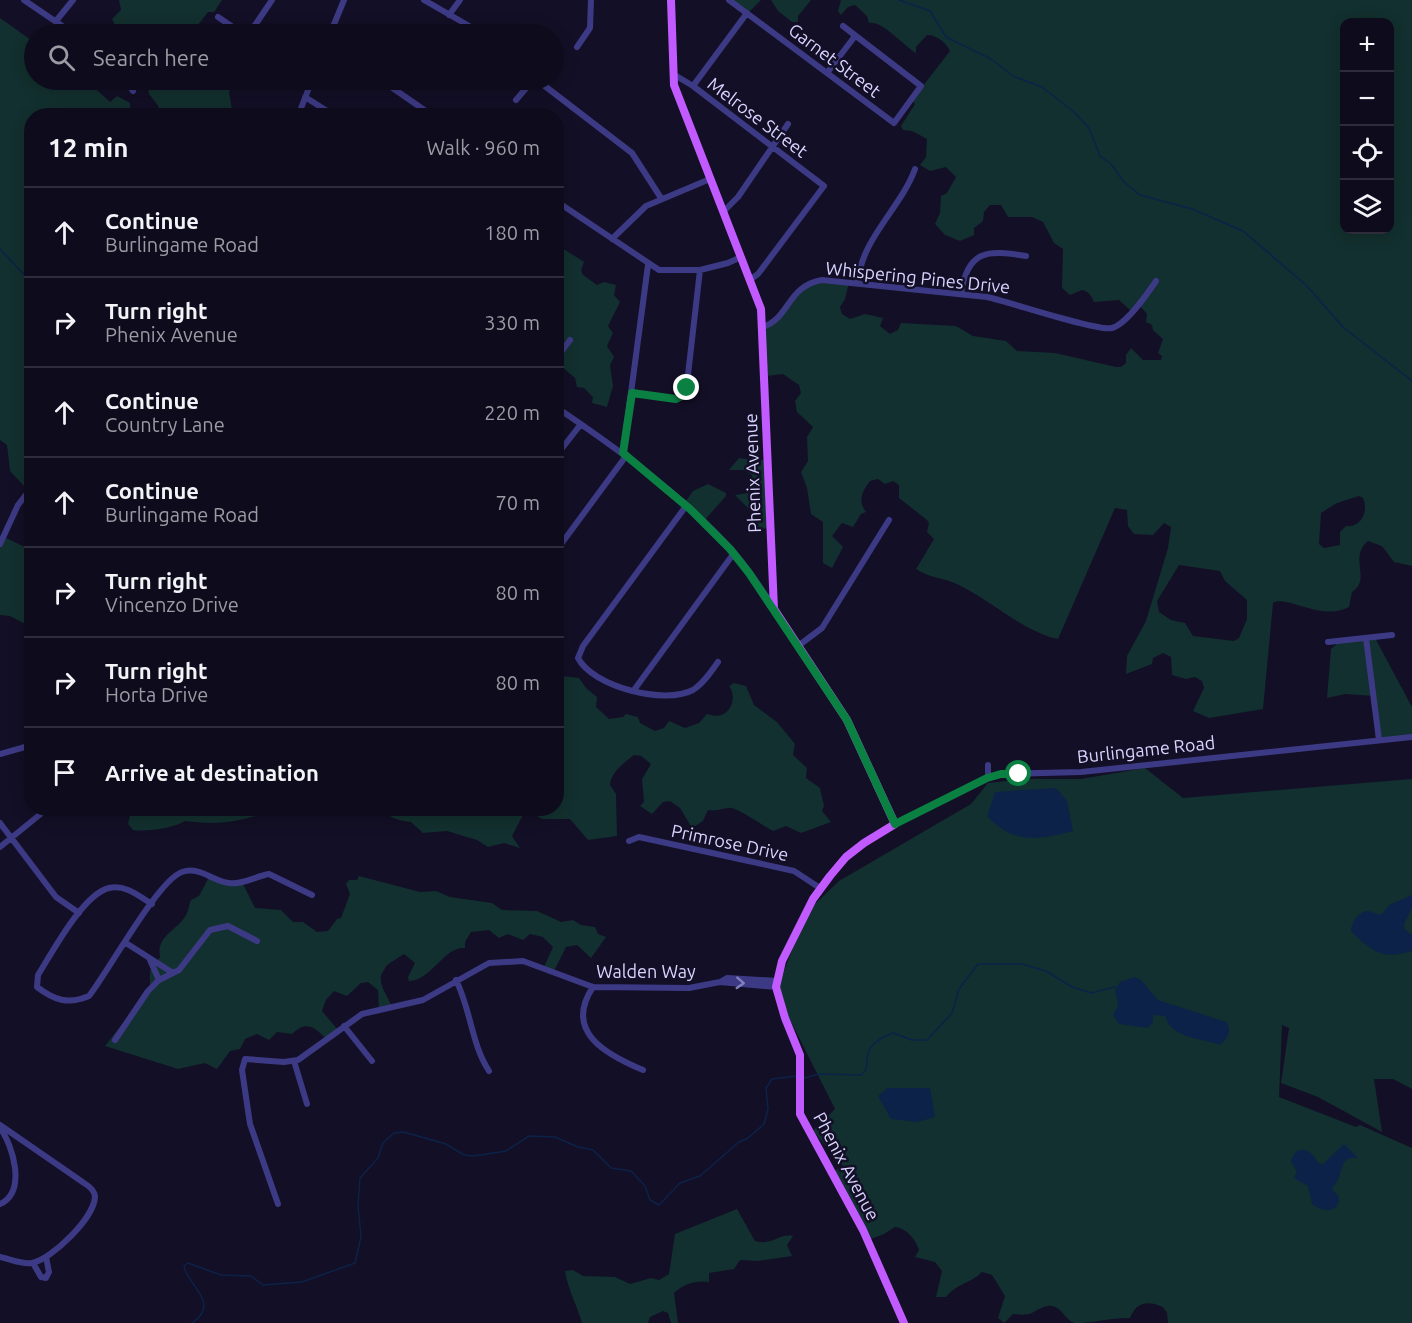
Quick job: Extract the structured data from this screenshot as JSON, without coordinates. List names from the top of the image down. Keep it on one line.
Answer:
{"streets":{"main road":["Phenix Avenue"],"street":["Garnet Street","Melrose Street","Whispering Pines Drive","Burlingame Road","Primrose Drive","Walden Way"]},"crossings":[["Melrose Street","Phenix Avenue"],["Whispering Pines Drive","Phenix Avenue"],["Phenix Avenue","Walden Way"]],"page":{"map_buttons":["+","−"],"search":"Search here","heading":["12 min","Walk · 960 m"],"list":[["Continue","Burlingame Road","180 m"],["Turn right","Phenix Avenue","330 m"],["Continue","Country Lane","220 m"],["Continue","Burlingame Road","70 m"],["Turn right","Vincenzo Drive","80 m"],["Turn right","Horta Drive","80 m"],"Arrive at destination"]}}
